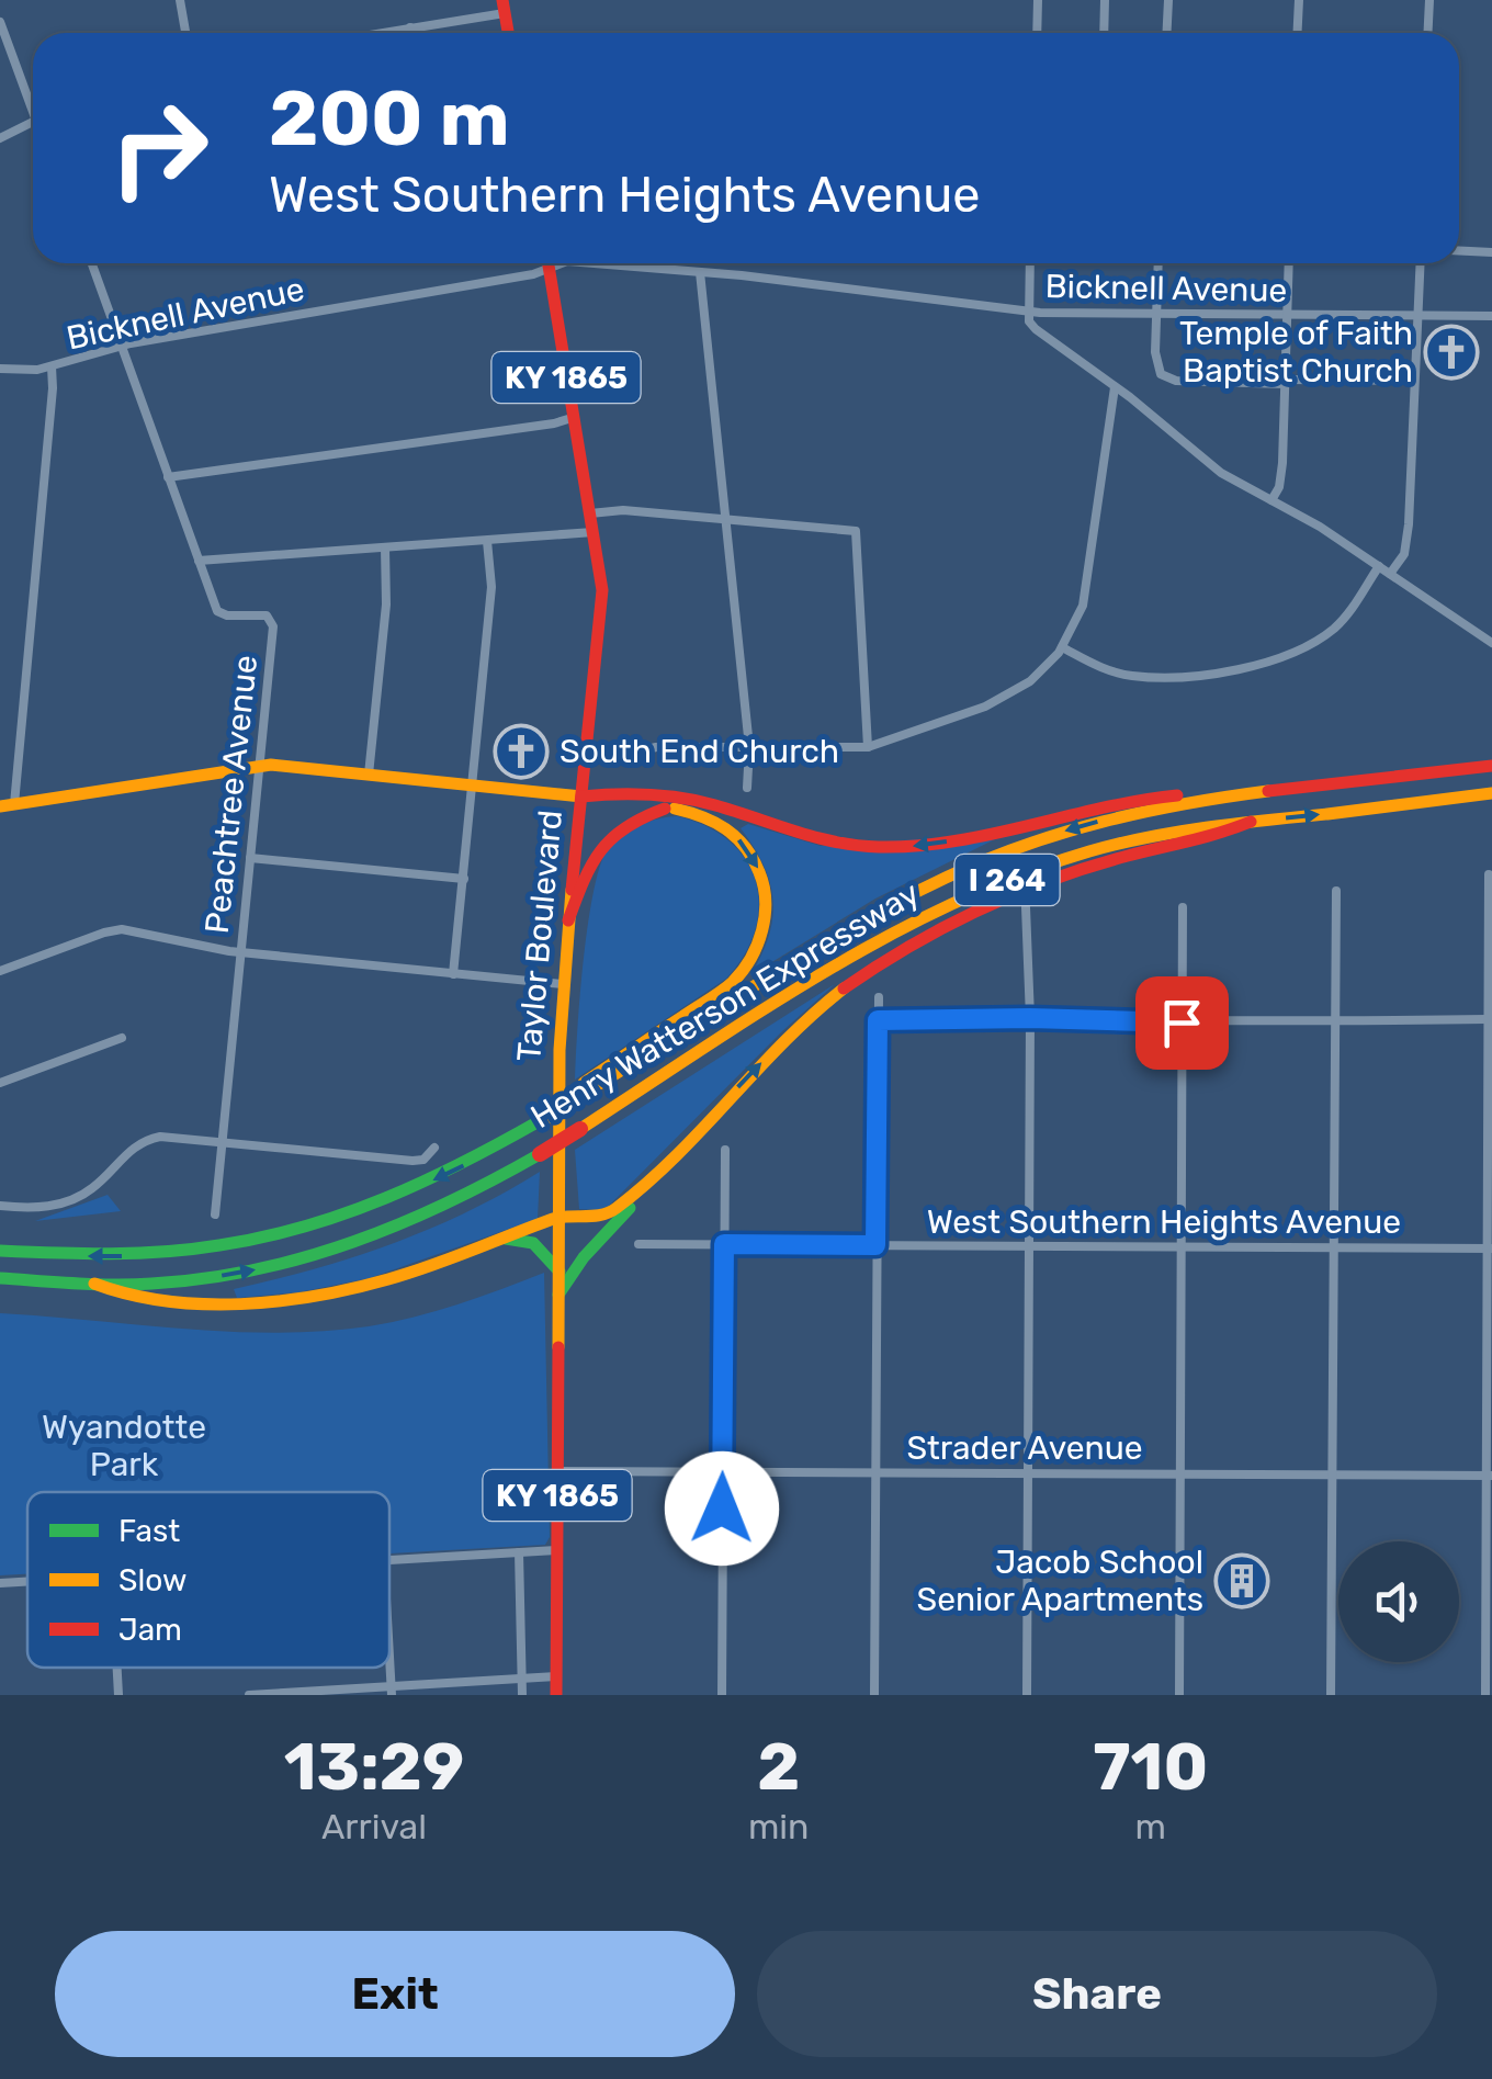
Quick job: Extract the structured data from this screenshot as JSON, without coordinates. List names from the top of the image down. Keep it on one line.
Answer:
{"streets":{"main road":["KY 1865","I 264","Taylor Boulevard","Henry Watterson Expressway"],"street":["Bicknell Avenue","Peachtree Avenue","West Southern Heights Avenue","Strader Avenue"]},"crossings":[["Bicknell Avenue","Peachtree Avenue"],["Taylor Boulevard","Strader Avenue"]],"parks":["Wyandotte Park"],"places":{"church":["Temple of Faith Baptist Church","South End Church"],"building":["Jacob School Senior Apartments"]},"legend":["Fast","Slow","Jam"],"page":{"turn":["200 m","West Southern Heights Avenue"],"eta":["13:29","Arrival","2","min","710","m"],"buttons":["Exit","Share"]}}
